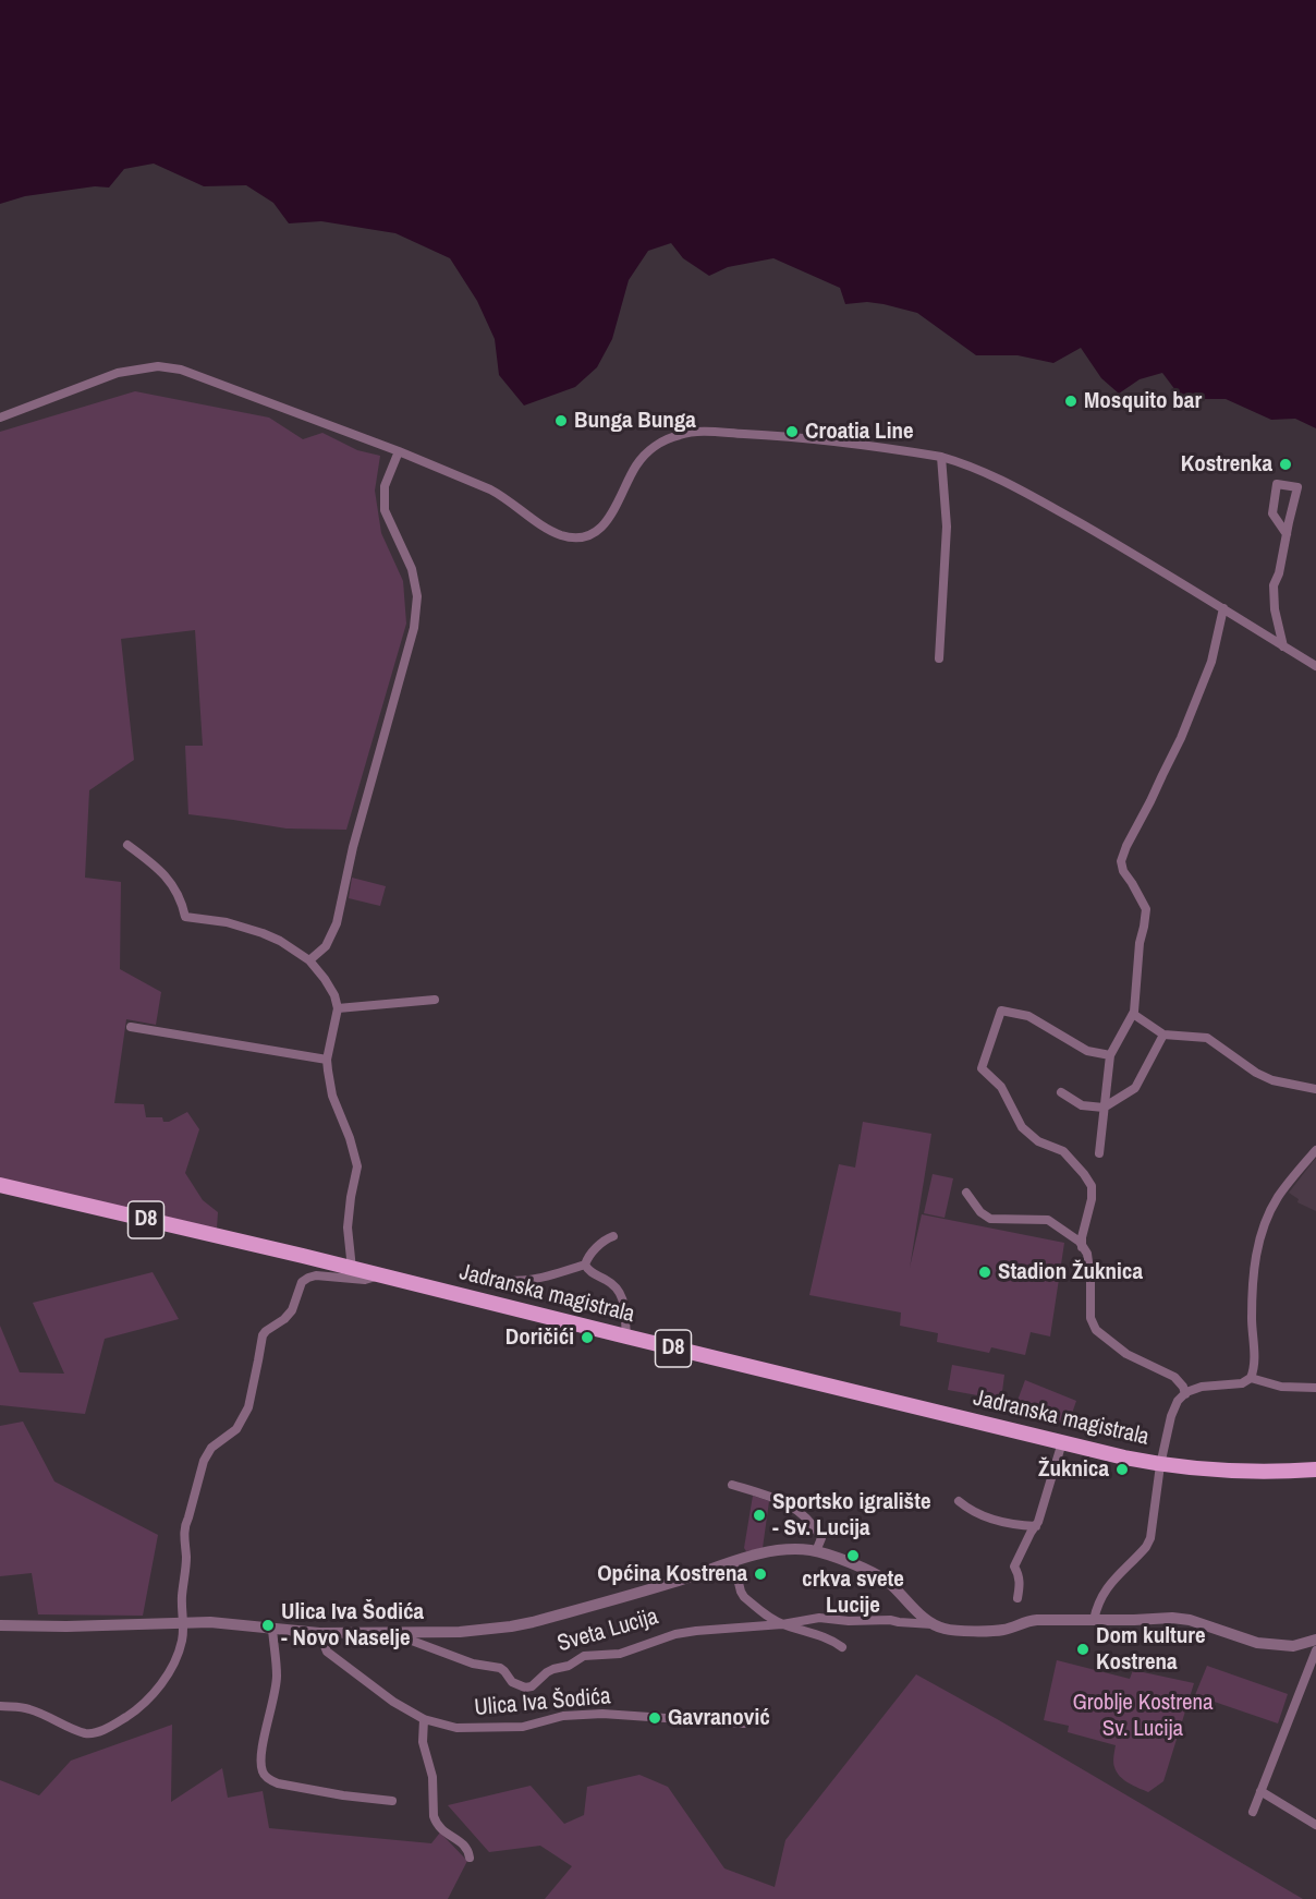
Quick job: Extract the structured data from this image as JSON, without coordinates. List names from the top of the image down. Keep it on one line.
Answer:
{"streets":{"main road":["D8","Jadranska magistrala"],"street":["Sveta Lucija","Ulica Iva Šodića"]},"crossings":[["Sveta Lucija","Ulica Iva Šodića"]],"parks":["Groblje Kostrena Sv. Lucija"],"places":["Mosquito bar","Bunga Bunga","Croatia Line","Kostrenka","Stadion Žuknica","Doričići","Žuknica","Sportsko igralište - Sv. Lucija","crkva svete Lucije","Općina Kostrena","Ulica Iva Šodića - Novo Naselje","Dom kulture Kostrena","Gavranović"]}
